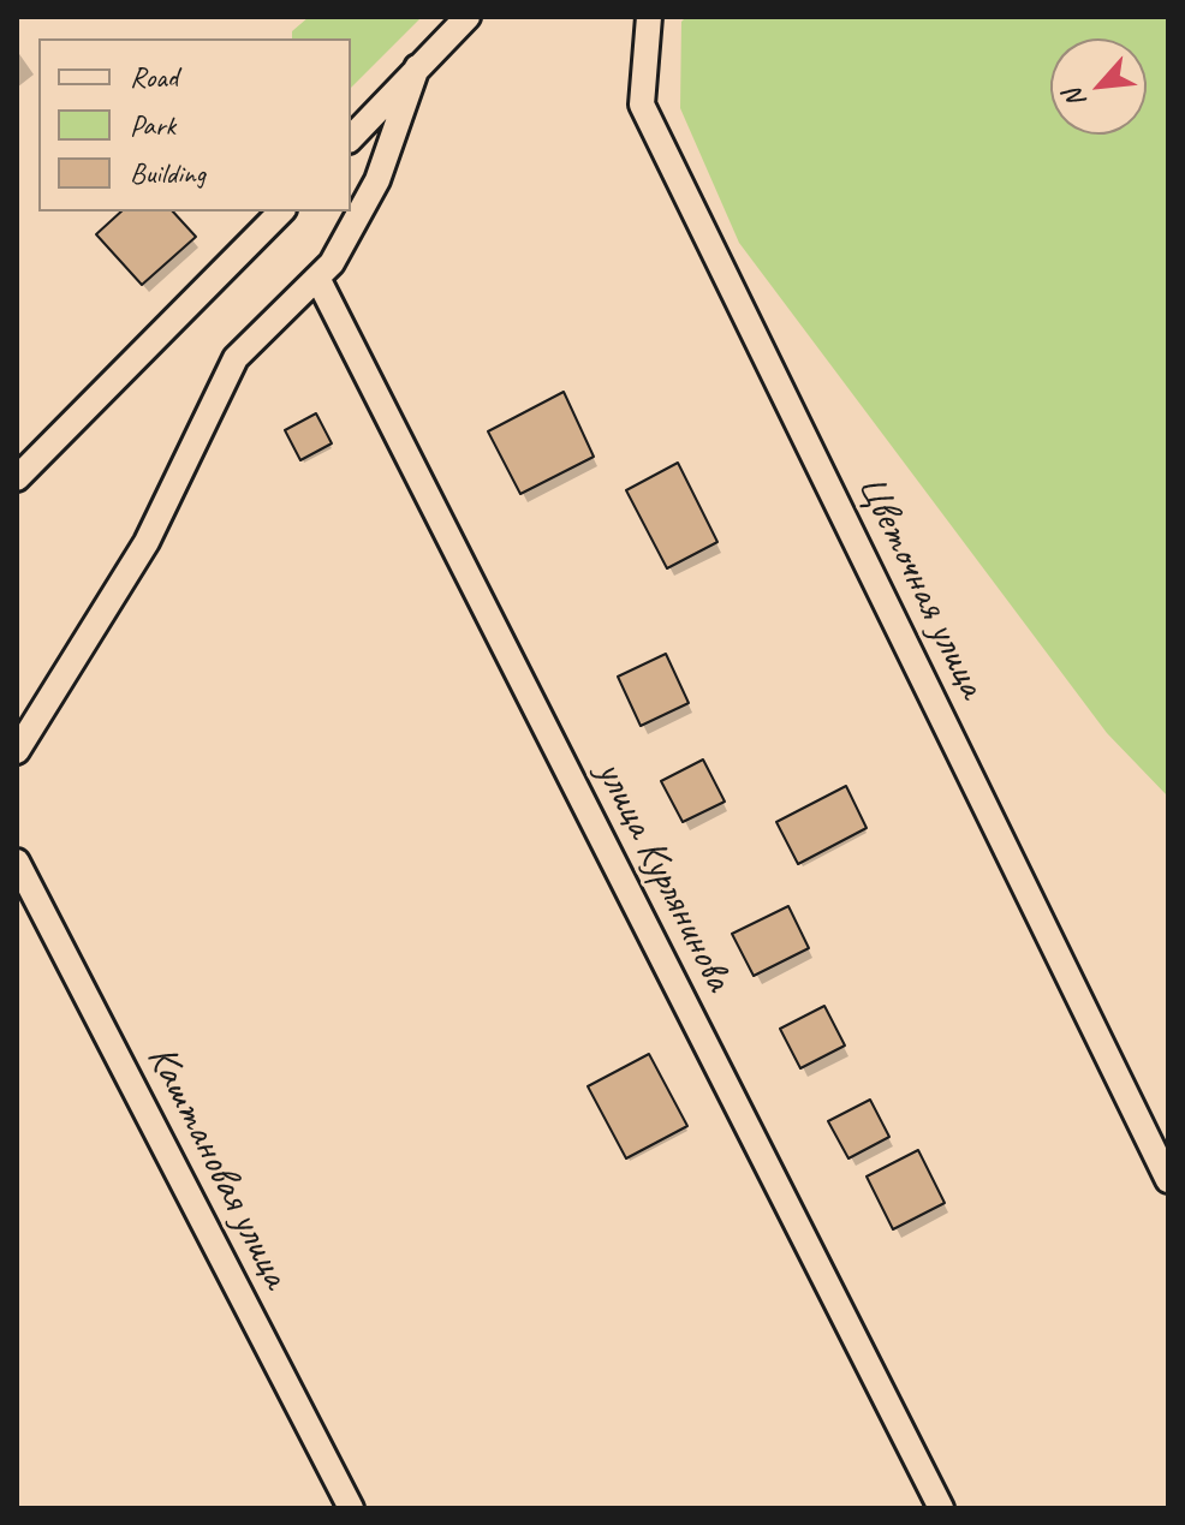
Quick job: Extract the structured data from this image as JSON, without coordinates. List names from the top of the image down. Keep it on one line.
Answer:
{"streets":{"street":["Цветочная улица","улица Курлянинова","Каштановая улица"]},"legend":["Road","Park","Building"],"north":"bottom left"}
